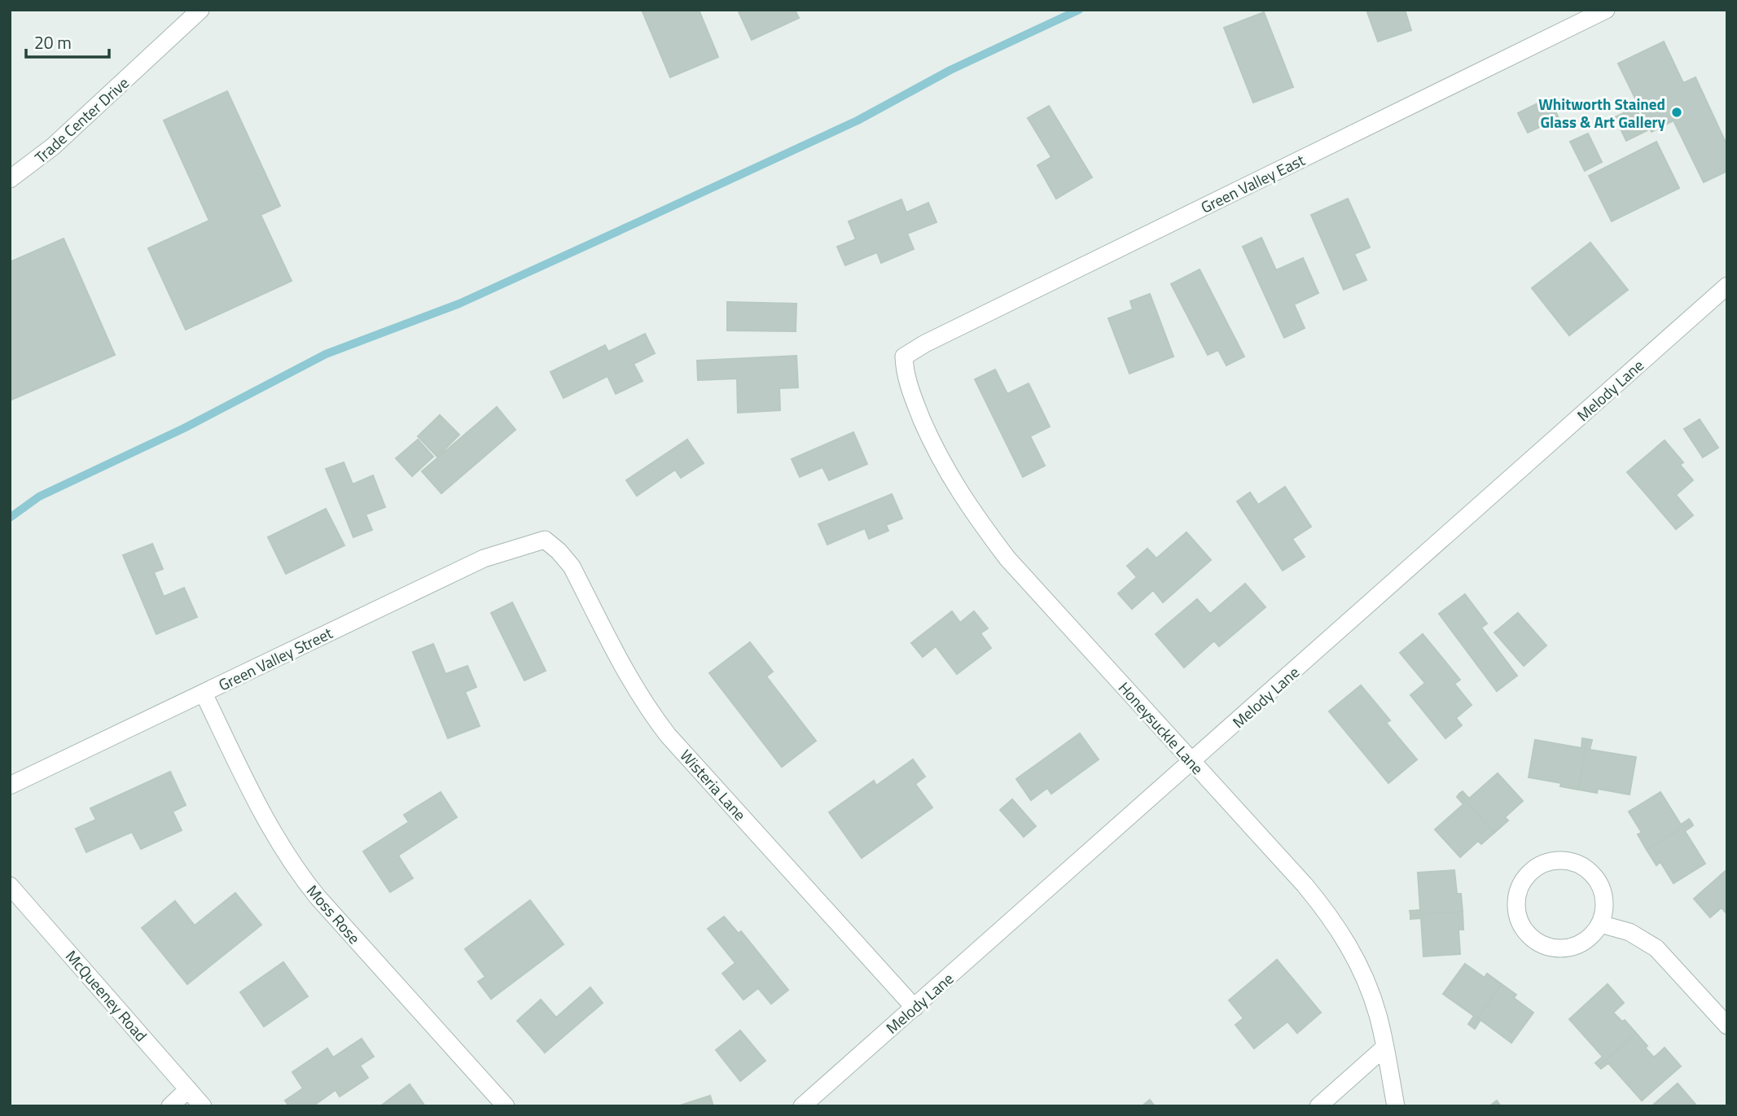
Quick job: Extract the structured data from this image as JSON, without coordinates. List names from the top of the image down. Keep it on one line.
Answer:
{"streets":{"street":["Trade Center Drive","Green Valley East","Melody Lane","Green Valley Street","Honeysuckle Lane","Wisteria Lane","Moss Rose","McQueeney Road"]},"crossings":[["Green Valley East","Honeysuckle Lane"],["Melody Lane","Honeysuckle Lane"],["Melody Lane","Wisteria Lane"],["Green Valley Street","Wisteria Lane"],["Green Valley Street","Moss Rose"]],"places":["Whitworth Stained Glass & Art Gallery"],"scale_bar":"20 m"}
